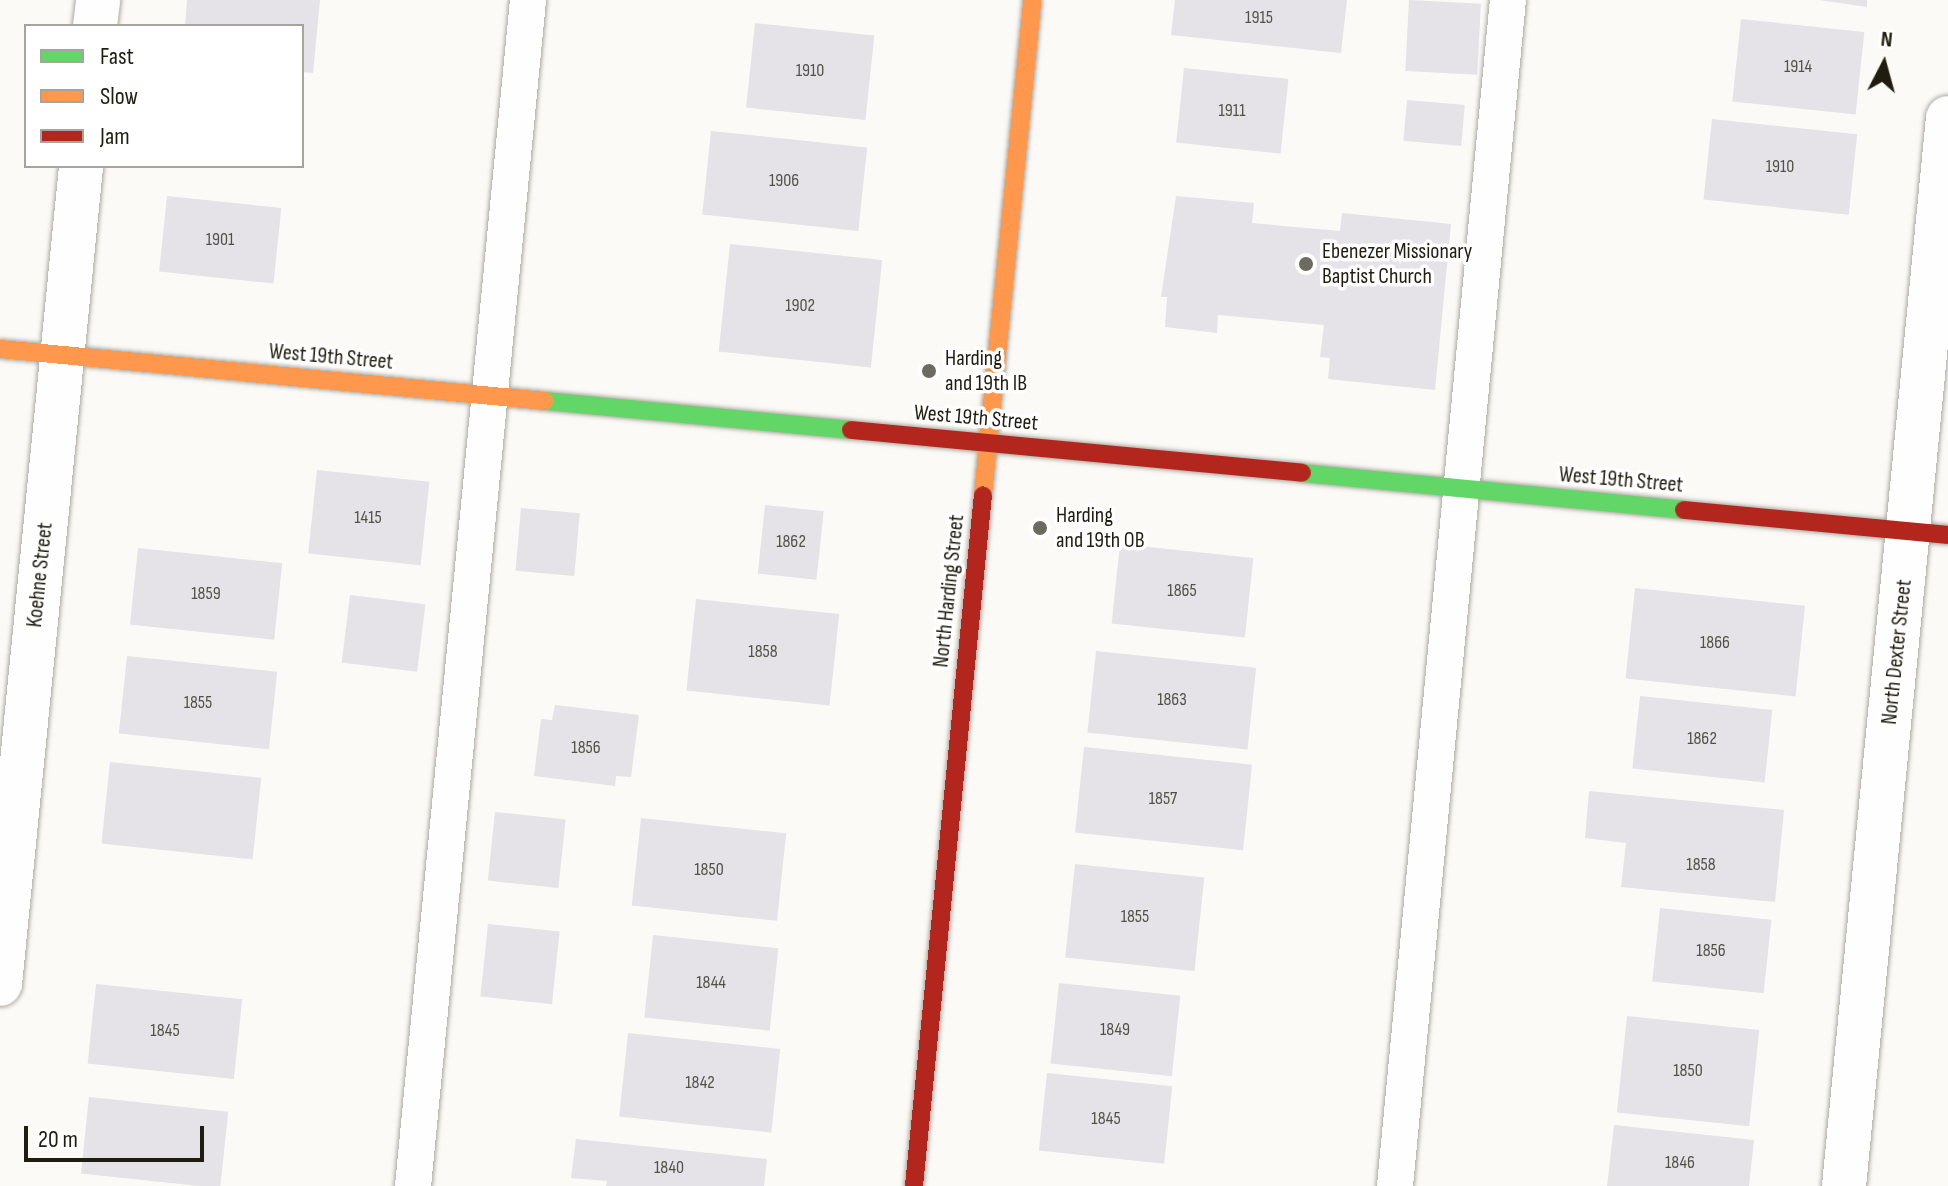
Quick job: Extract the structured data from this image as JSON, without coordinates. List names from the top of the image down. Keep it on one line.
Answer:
{"streets":{"street":["West 19th Street","Koehne Street","North Harding Street","North Dexter Street"]},"crossings":[["West 19th Street","Koehne Street"],["West 19th Street","North Harding Street"],["West 19th Street","North Dexter Street"]],"places":["Ebenezer Missionary Baptist Church","Harding and 19th IB","Harding and 19th OB"],"house_numbers":["1915","1914","1910","1911","1910","1906","1901","1902","1415","1862","1865","1859","1866","1858","1863","1855","1862","1856","1857","1858","1850","1855","1856","1844","1849","1845","1850","1842","1845","1846","1840"],"legend":["Fast","Slow","Jam"],"scale_bar":"20 m","north":"top"}
